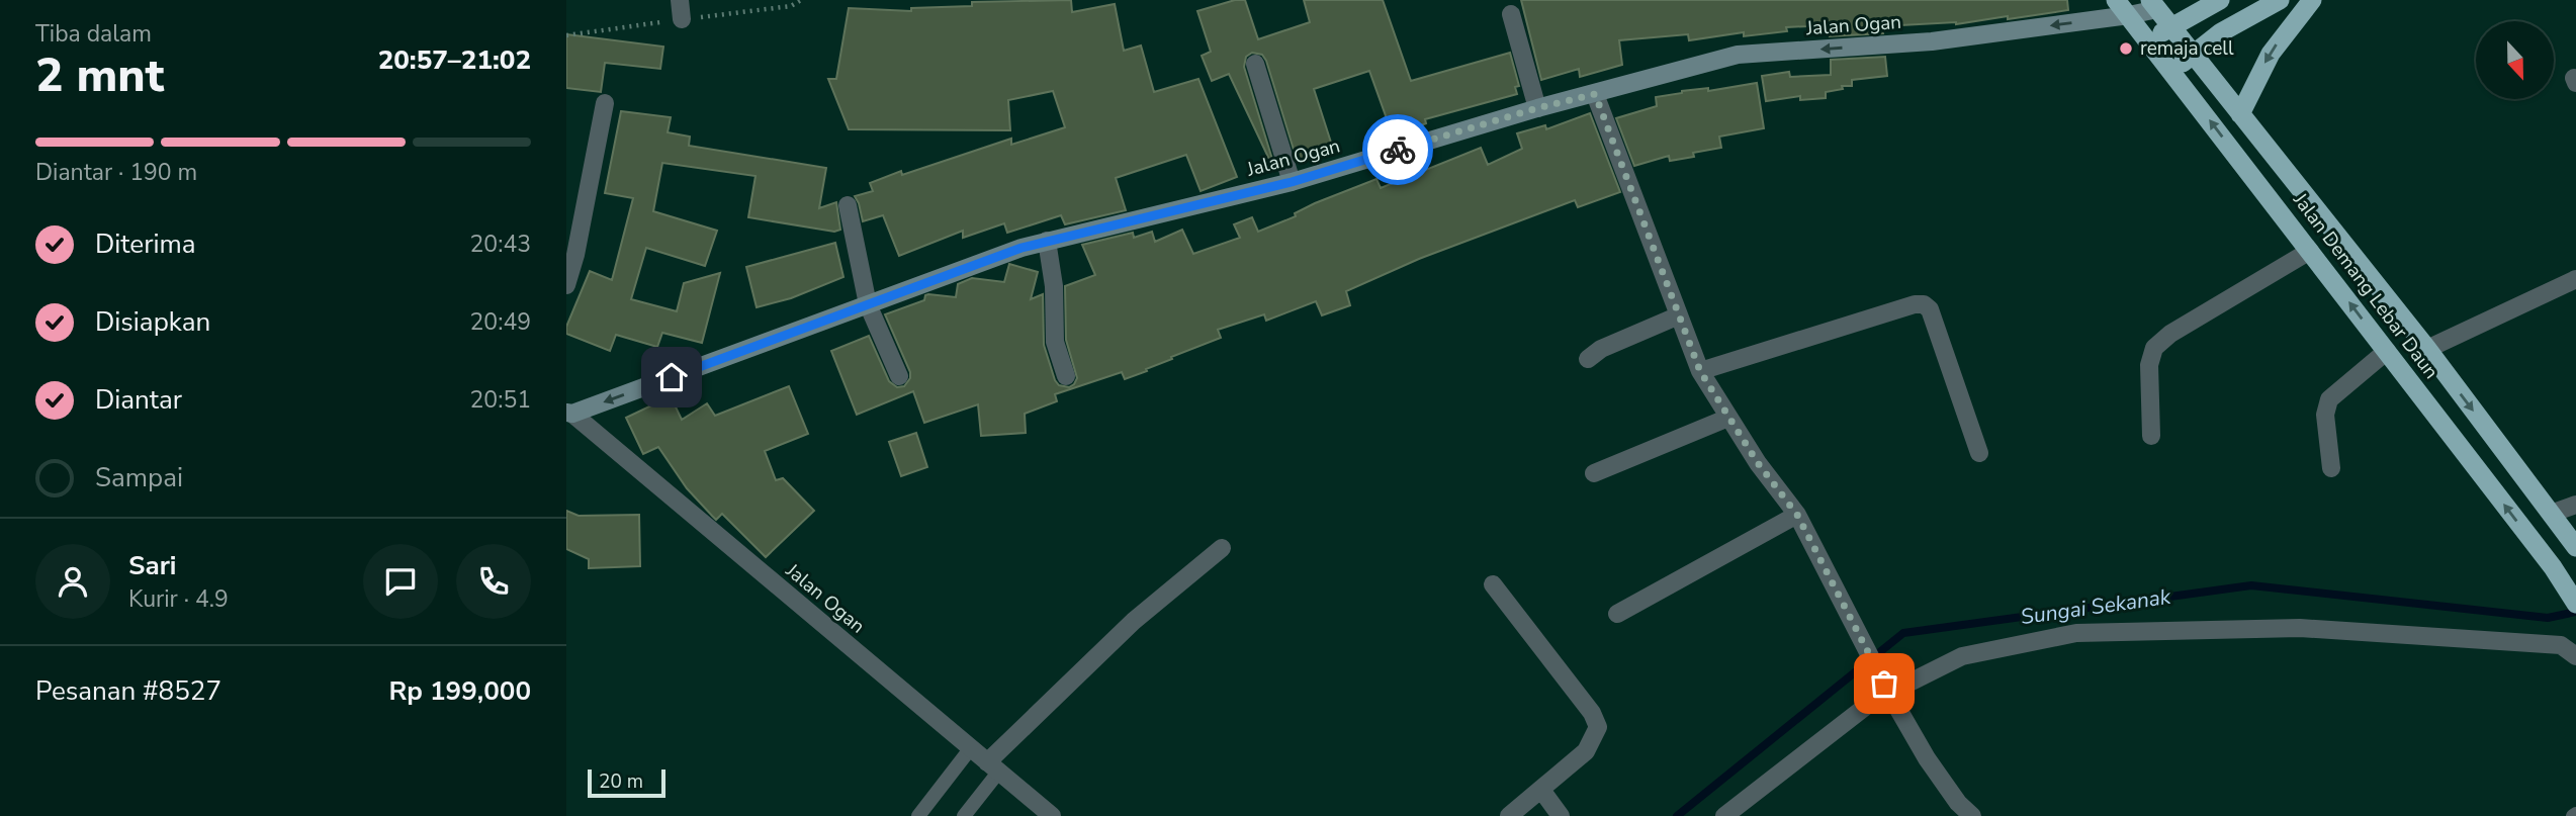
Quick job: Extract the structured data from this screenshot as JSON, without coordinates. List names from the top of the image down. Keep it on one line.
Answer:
{"streets":{"highway":["Jalan Demang Lebar Daun"],"main road":["Jalan Ogan"]},"crossings":[["Jalan Ogan","Jalan Demang Lebar Daun"]],"one_way":["Jalan Ogan"],"water":["Sungai Sekanak"],"places":["remaja cell"],"scale_bar":"20 m","north":"bottom","page":{"heading":["2 mnt","Tiba dalam","20:57–21:02"],"panel":["Sari","Kurir · 4.9","Pesanan #8527","Rp 199,000"],"bar":"Diantar · 190 m","list":[["Diterima","20:43"],["Disiapkan","20:49"],["Diantar","20:51"],"Sampai"],"scale":"20 m"}}
